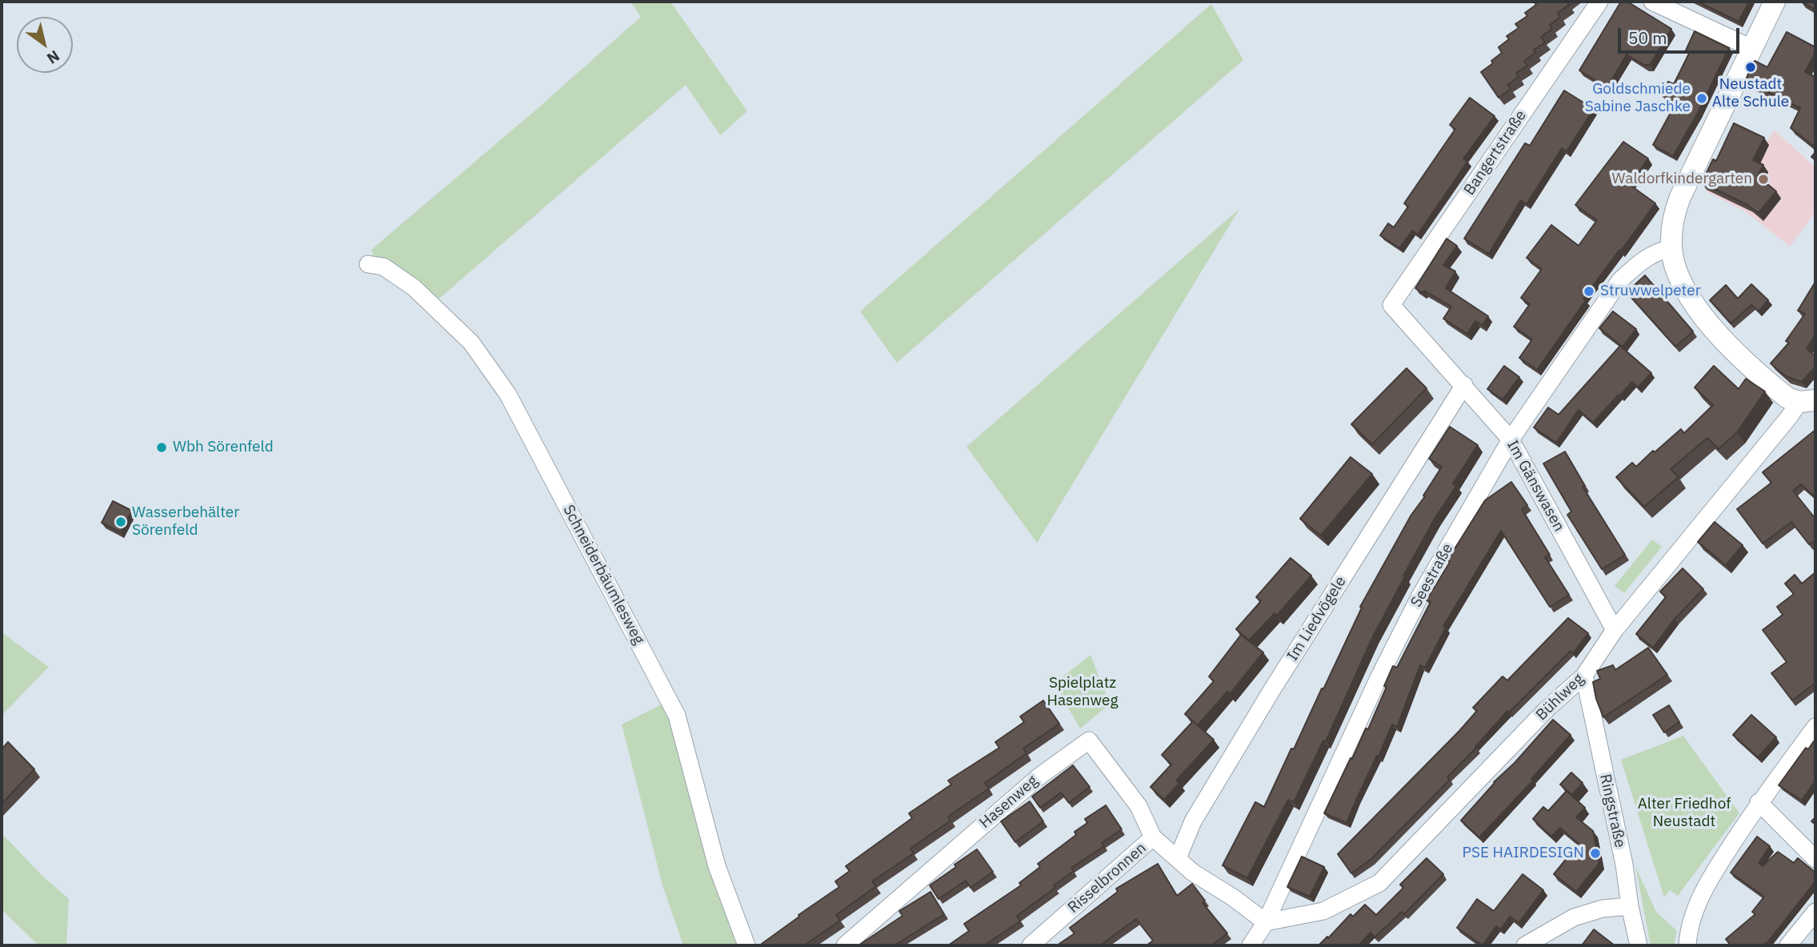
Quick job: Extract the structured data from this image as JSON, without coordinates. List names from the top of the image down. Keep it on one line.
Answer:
{"streets":{"street":["Bangertstraße","Im Gänswasen","Schneiderbäumlesweg","Seestraße","Im Liedvögele","Bühlweg","Hasenweg","Ringstraße","Risselbronnen"]},"crossings":[["Bangertstraße","Im Gänswasen"],["Im Gänswasen","Seestraße"],["Im Gänswasen","Im Liedvögele"],["Im Gänswasen","Bühlweg"],["Seestraße","Bühlweg"],["Seestraße","Risselbronnen"],["Im Liedvögele","Risselbronnen"],["Bühlweg","Ringstraße"],["Bühlweg","Risselbronnen"],["Hasenweg","Risselbronnen"]],"parks":["Spielplatz Hasenweg","Alter Friedhof Neustadt"],"places":["Neustadt Alte Schule","Goldschmiede Sabine Jaschke","Waldorfkindergarten","Struwwelpeter","Wbh Sörenfeld","Wasserbehälter Sörenfeld","PSE HAIRDESIGN"],"scale_bar":"50 m","north":"bottom right"}
